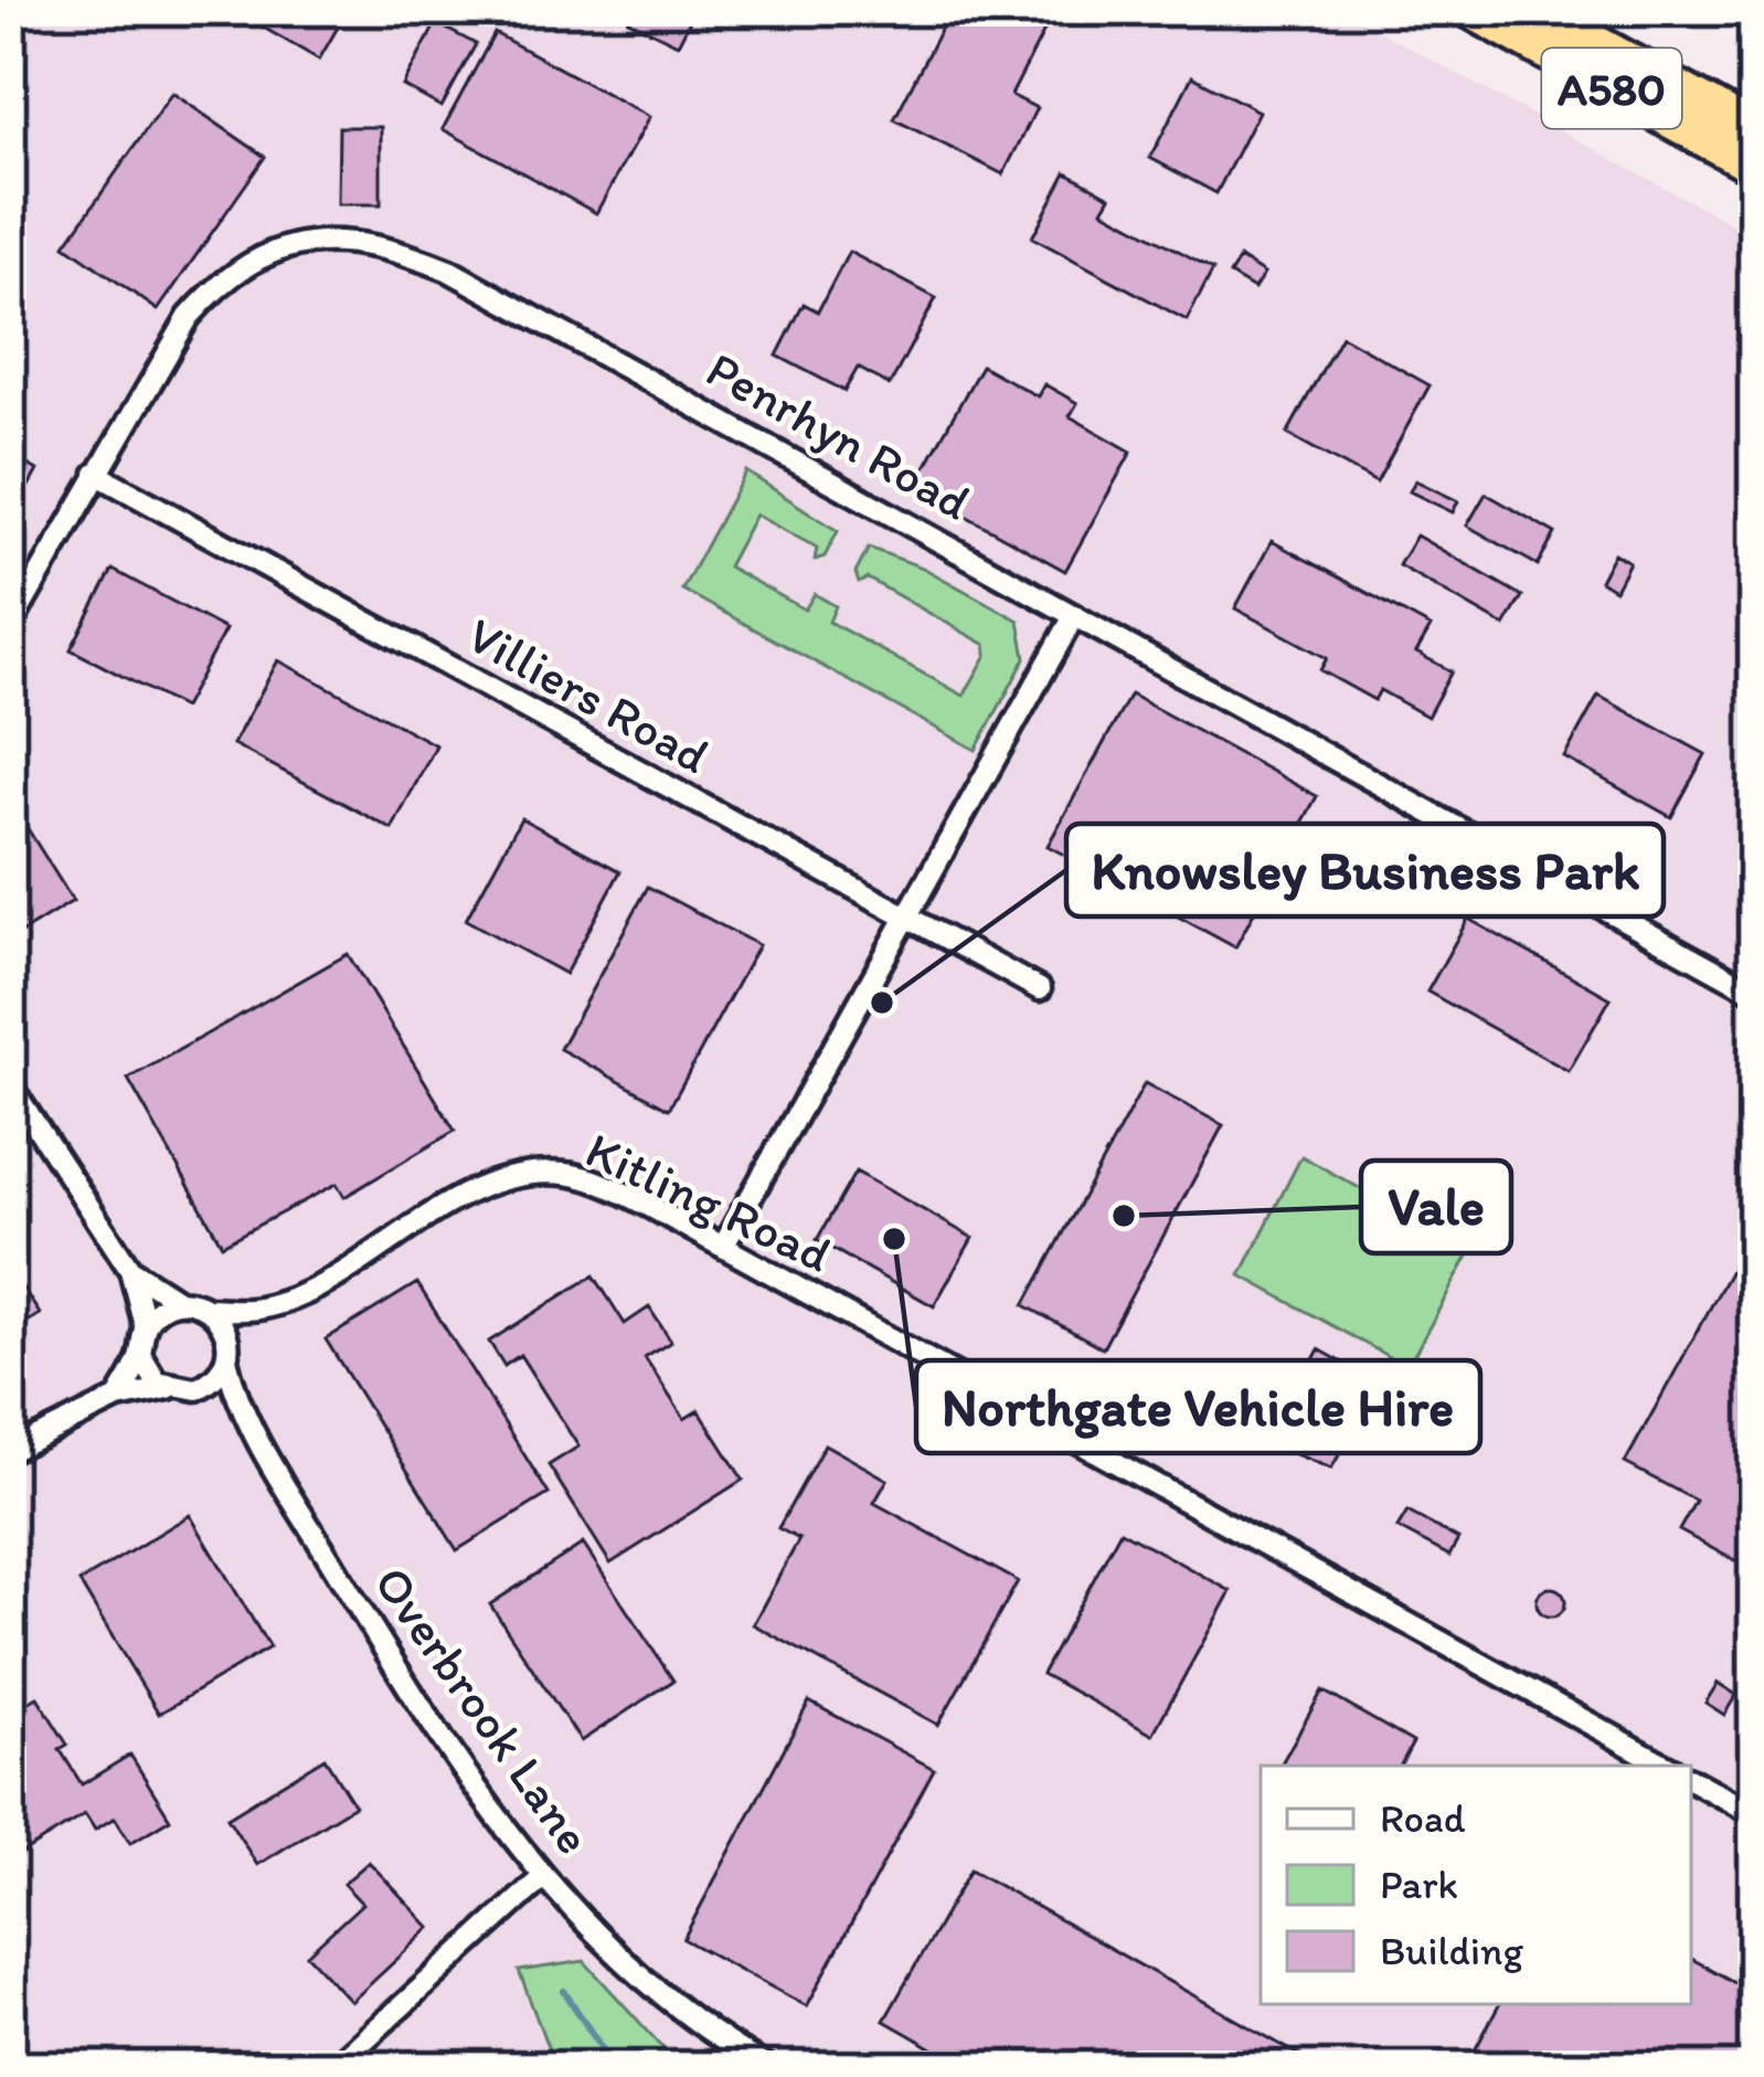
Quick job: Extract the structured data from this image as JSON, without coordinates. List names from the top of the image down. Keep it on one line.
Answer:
{"streets":{"highway":["A580"],"street":["Penrhyn Road","Villiers Road","Kitling Road","Overbrook Lane"]},"crossings":[["Penrhyn Road","Villiers Road"],["Kitling Road","Overbrook Lane"]],"places":["Knowsley Business Park","Vale","Northgate Vehicle Hire"],"legend":["Road","Park","Building"]}
